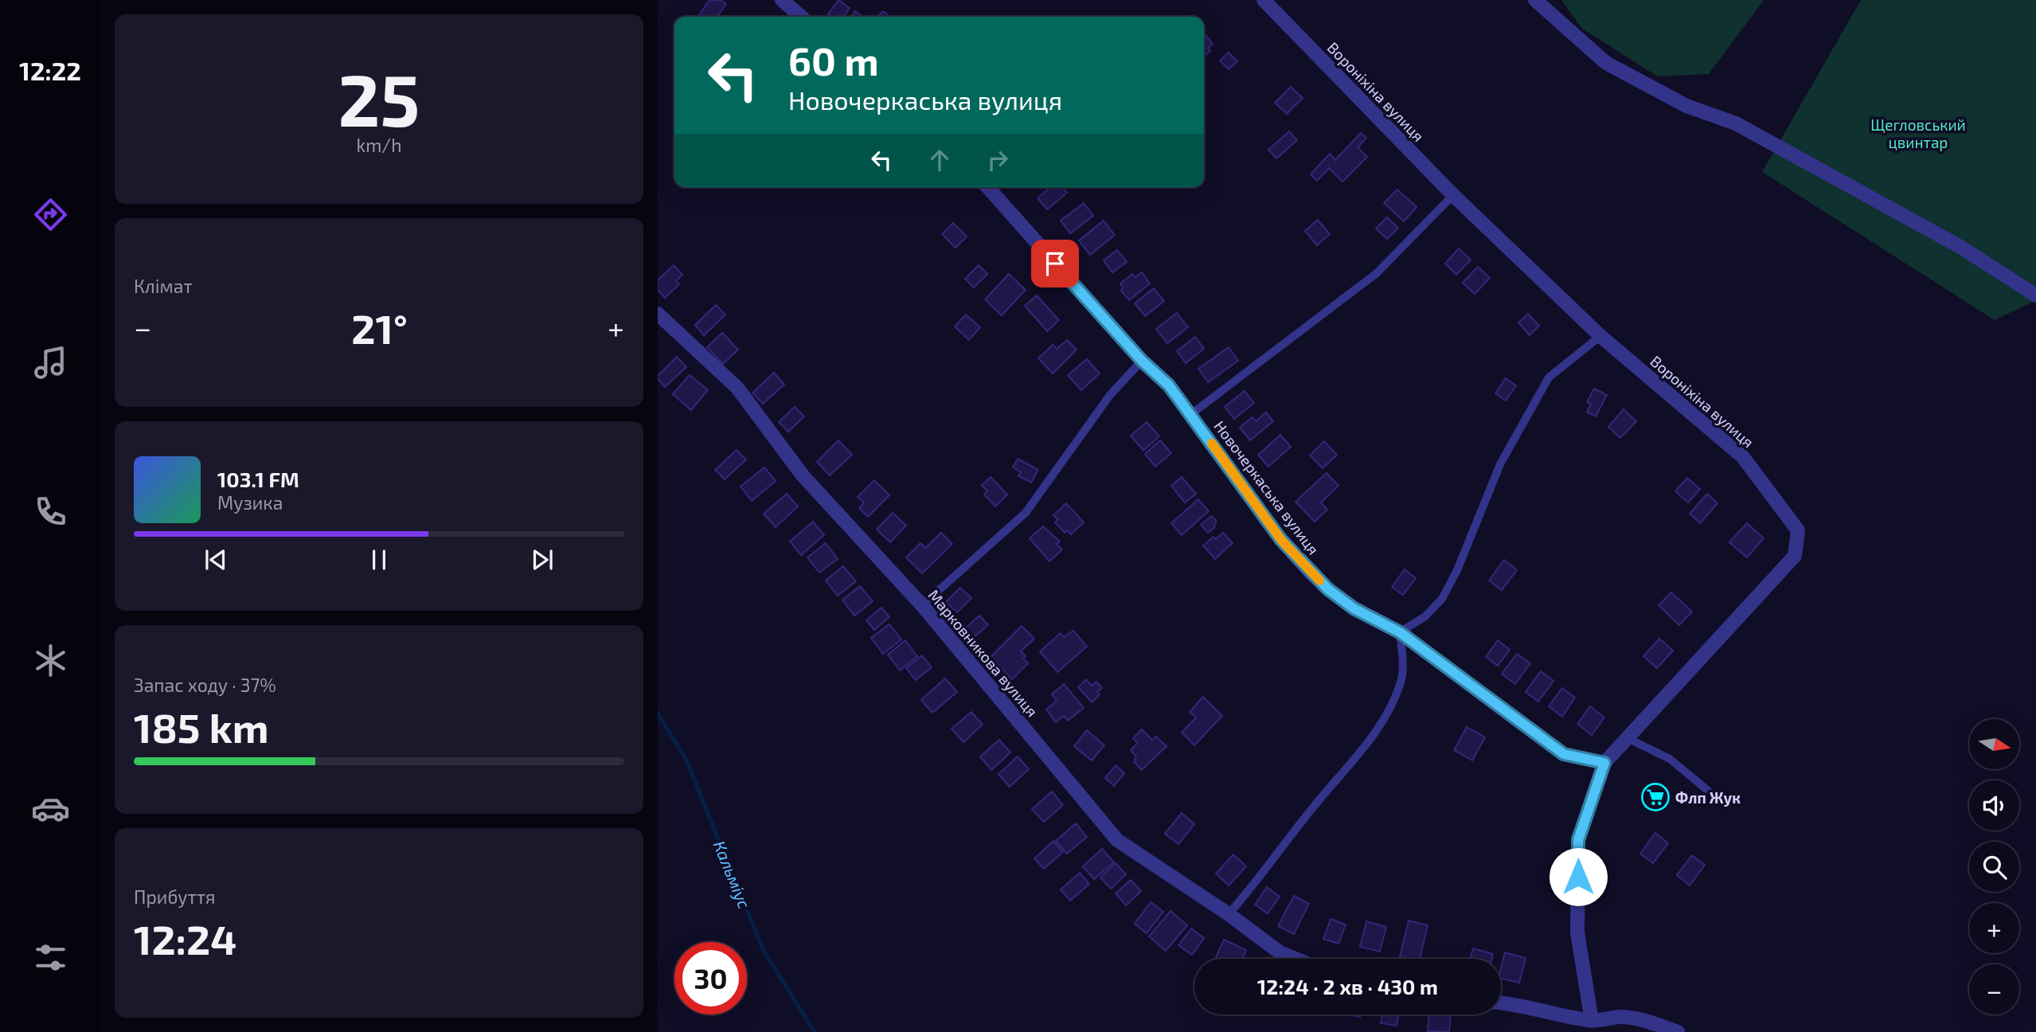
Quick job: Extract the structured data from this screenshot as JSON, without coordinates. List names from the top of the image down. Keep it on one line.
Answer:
{"streets":{"street":["Вороніхіна вулиця","Новочеркаська вулиця","Марковникова вулиця"]},"crossings":[["Вороніхіна вулиця","Новочеркаська вулиця"]],"water":["Кальміус"],"parks":["Щегловський цвинтар"],"places":{"supermarket":["Флп Жук"]},"north":"right","page":{"tabs":"12:22","tile":[["25","km/h"],"Клімат",["Запас ходу · 37%","185 km"],["Прибуття","12:24"]],"turn":["60 m","Новочеркаська вулиця"],"heat":["−","21°","+"],"song":["103.1 FM","Музика"],"map_buttons":["+","−"],"limit":"30","trip":"12:24 · 2 хв · 430 m"}}
